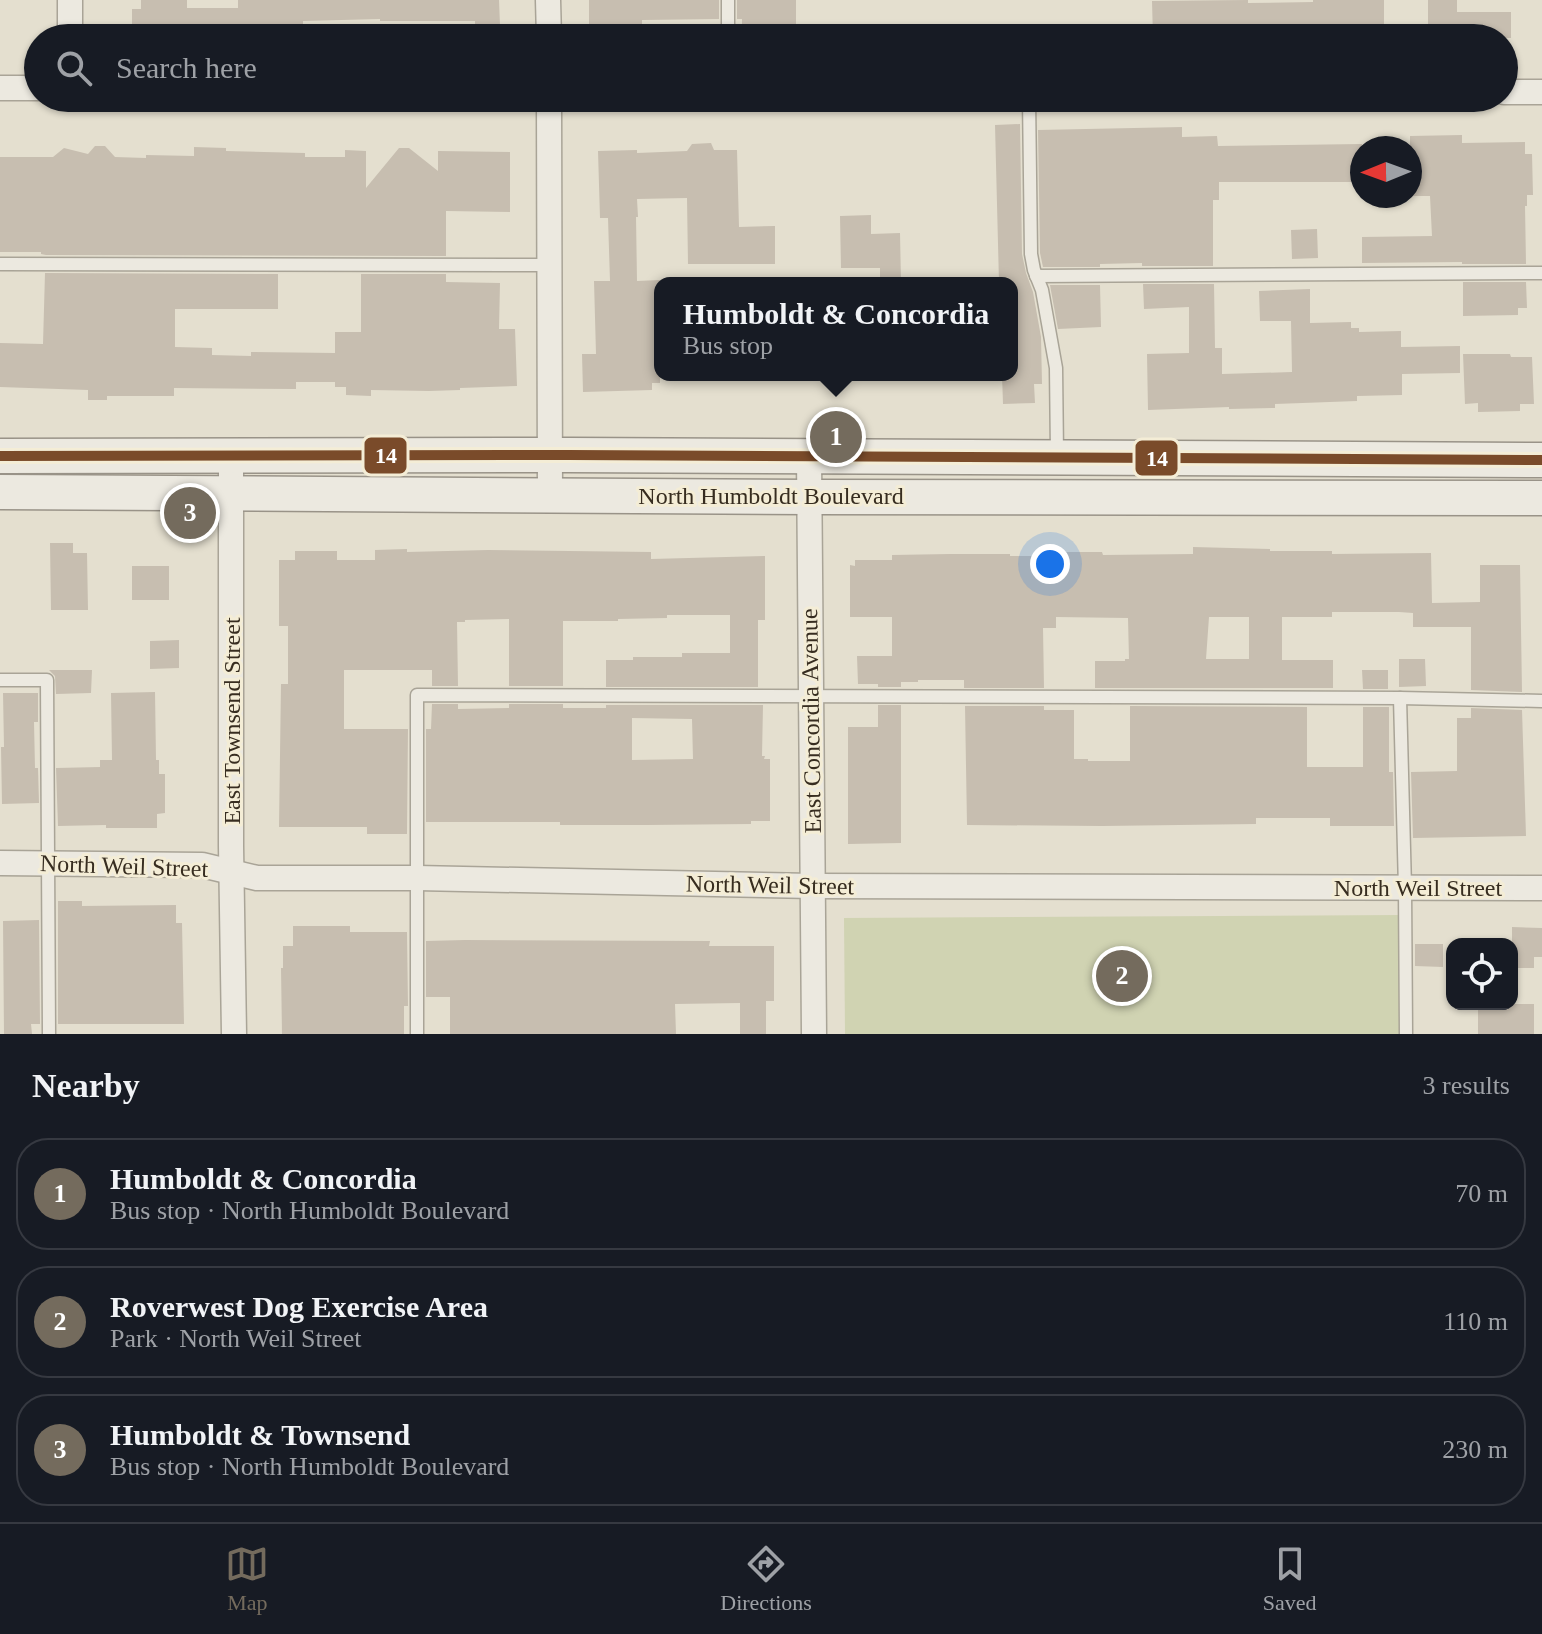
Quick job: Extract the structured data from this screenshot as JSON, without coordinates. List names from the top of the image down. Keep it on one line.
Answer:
{"streets":{"main road":["North Humboldt Boulevard"],"street":["East Townsend Street","East Concordia Avenue","North Weil Street"]},"crossings":[["North Humboldt Boulevard","East Townsend Street"],["North Humboldt Boulevard","East Concordia Avenue"],["East Townsend Street","North Weil Street"],["East Concordia Avenue","North Weil Street"]],"lines":["transit line 14"],"north":"left","page":{"search":"Search here","popup":["Humboldt & Concordia","Bus stop"],"pins":["1","3","2"],"heading":["Nearby","3 results"],"list":[{"mark":"1","name":"Humboldt & Concordia","note":"Bus stop · North Humboldt Boulevard","value":"70 m"},{"mark":"2","name":"Roverwest Dog Exercise Area","note":"Park · North Weil Street","value":"110 m"},{"mark":"3","name":"Humboldt & Townsend","note":"Bus stop · North Humboldt Boulevard","value":"230 m"}],"nav":["Map","Directions","Saved"]}}
